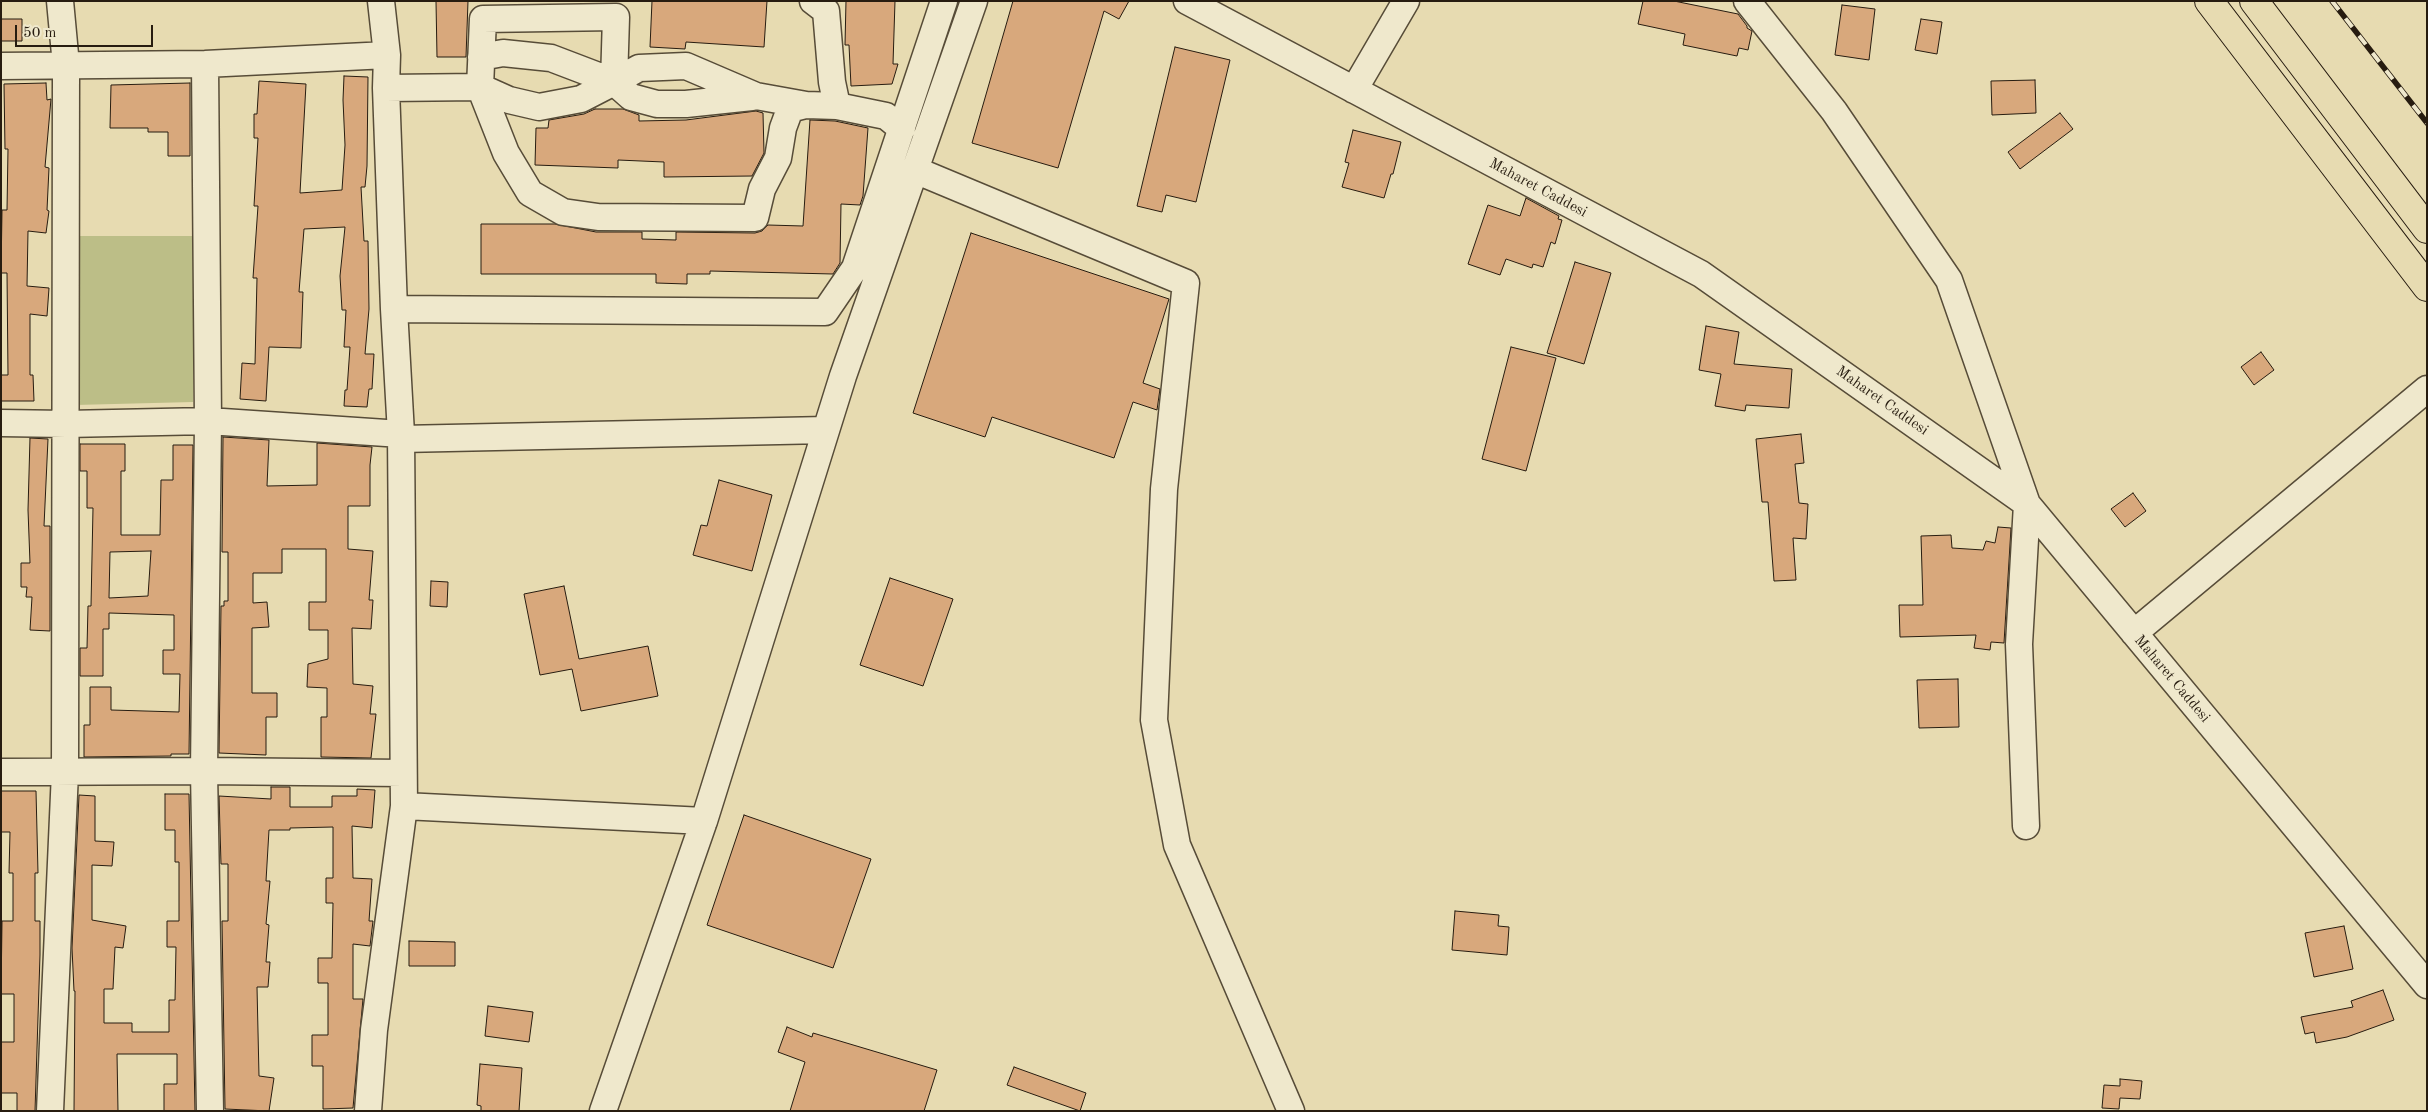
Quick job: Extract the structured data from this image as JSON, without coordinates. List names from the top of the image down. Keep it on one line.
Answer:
{"streets":{"street":["Maharet Caddesi"]},"scale_bar":"50 m"}
